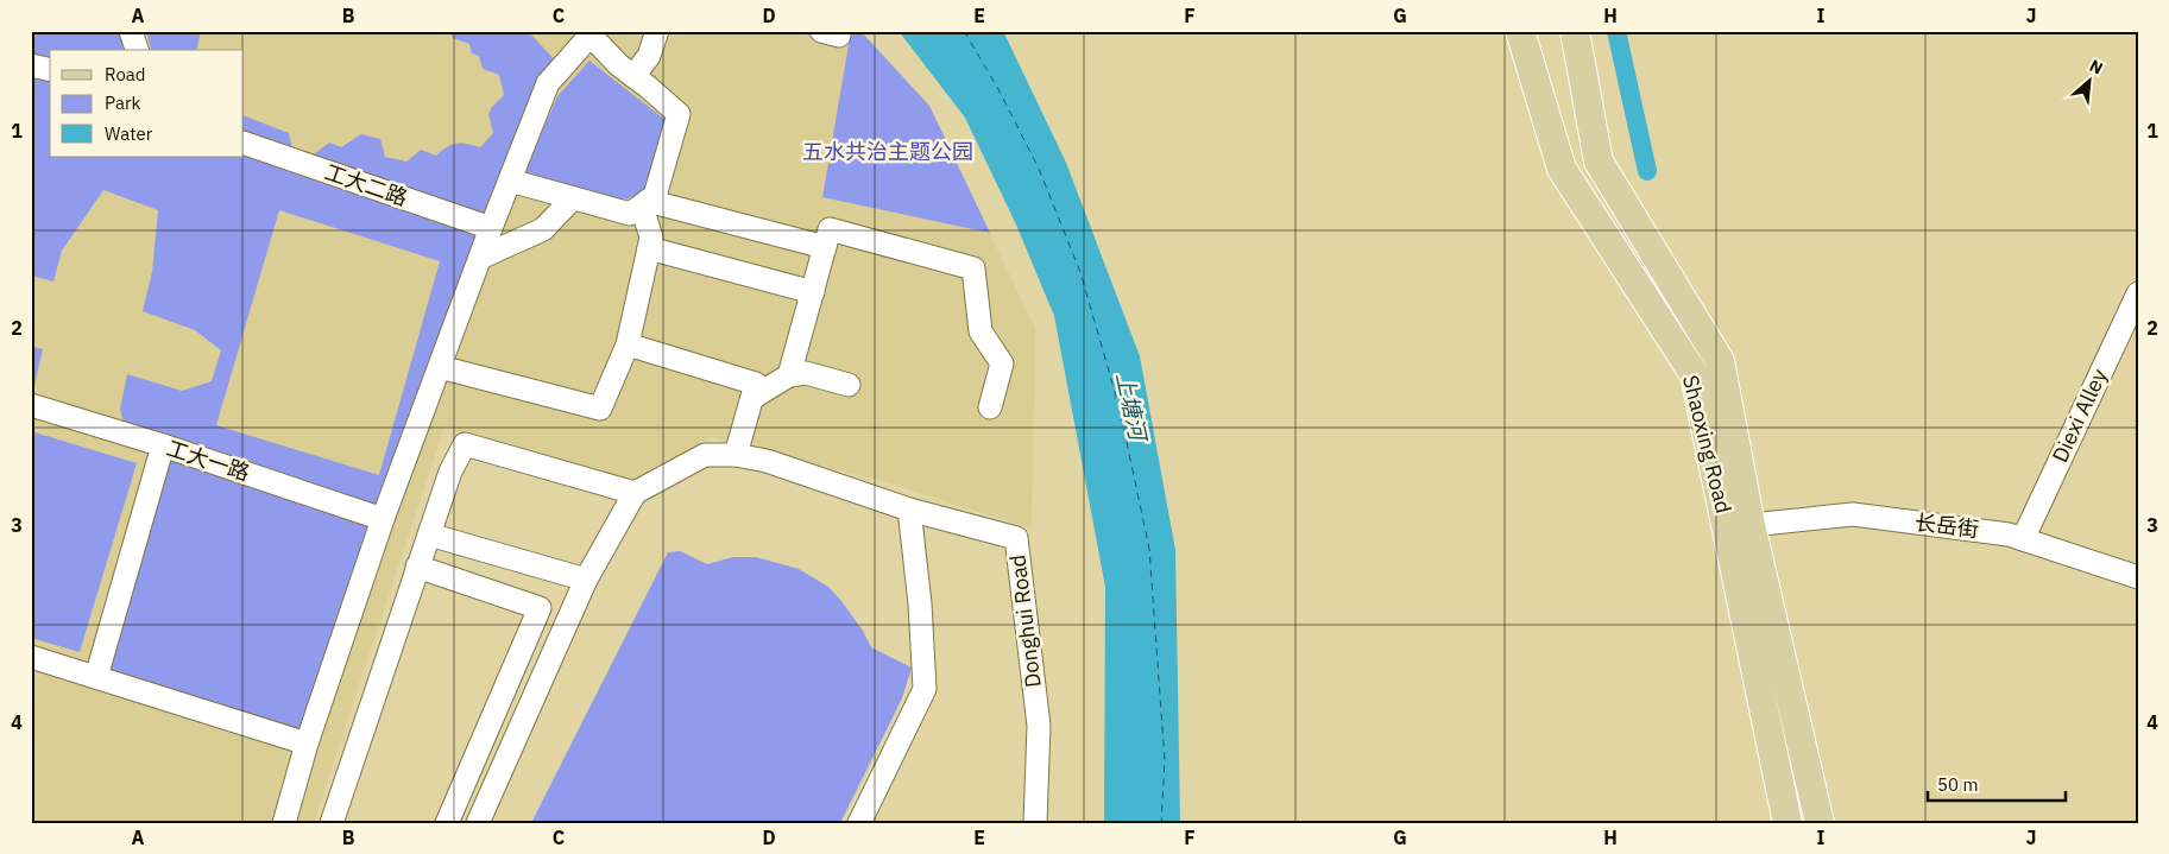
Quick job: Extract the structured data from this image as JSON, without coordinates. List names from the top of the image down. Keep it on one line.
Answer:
{"streets":{"main road":["Shaoxing Road"],"street":["工大二路","Diexi Alley","工大一路","长岳街","Donghui Road"]},"crossings":[["Diexi Alley","长岳街"],["Shaoxing Road","长岳街"]],"water":["上塘河"],"parks":["五水共治主题公园"],"legend":["Road","Park","Water"],"scale_bar":"50 m","north":"top right","grid":{"columns":["A","B","C","D","E","F","G","H","I","J"],"rows":["1","2","3","4"]}}
